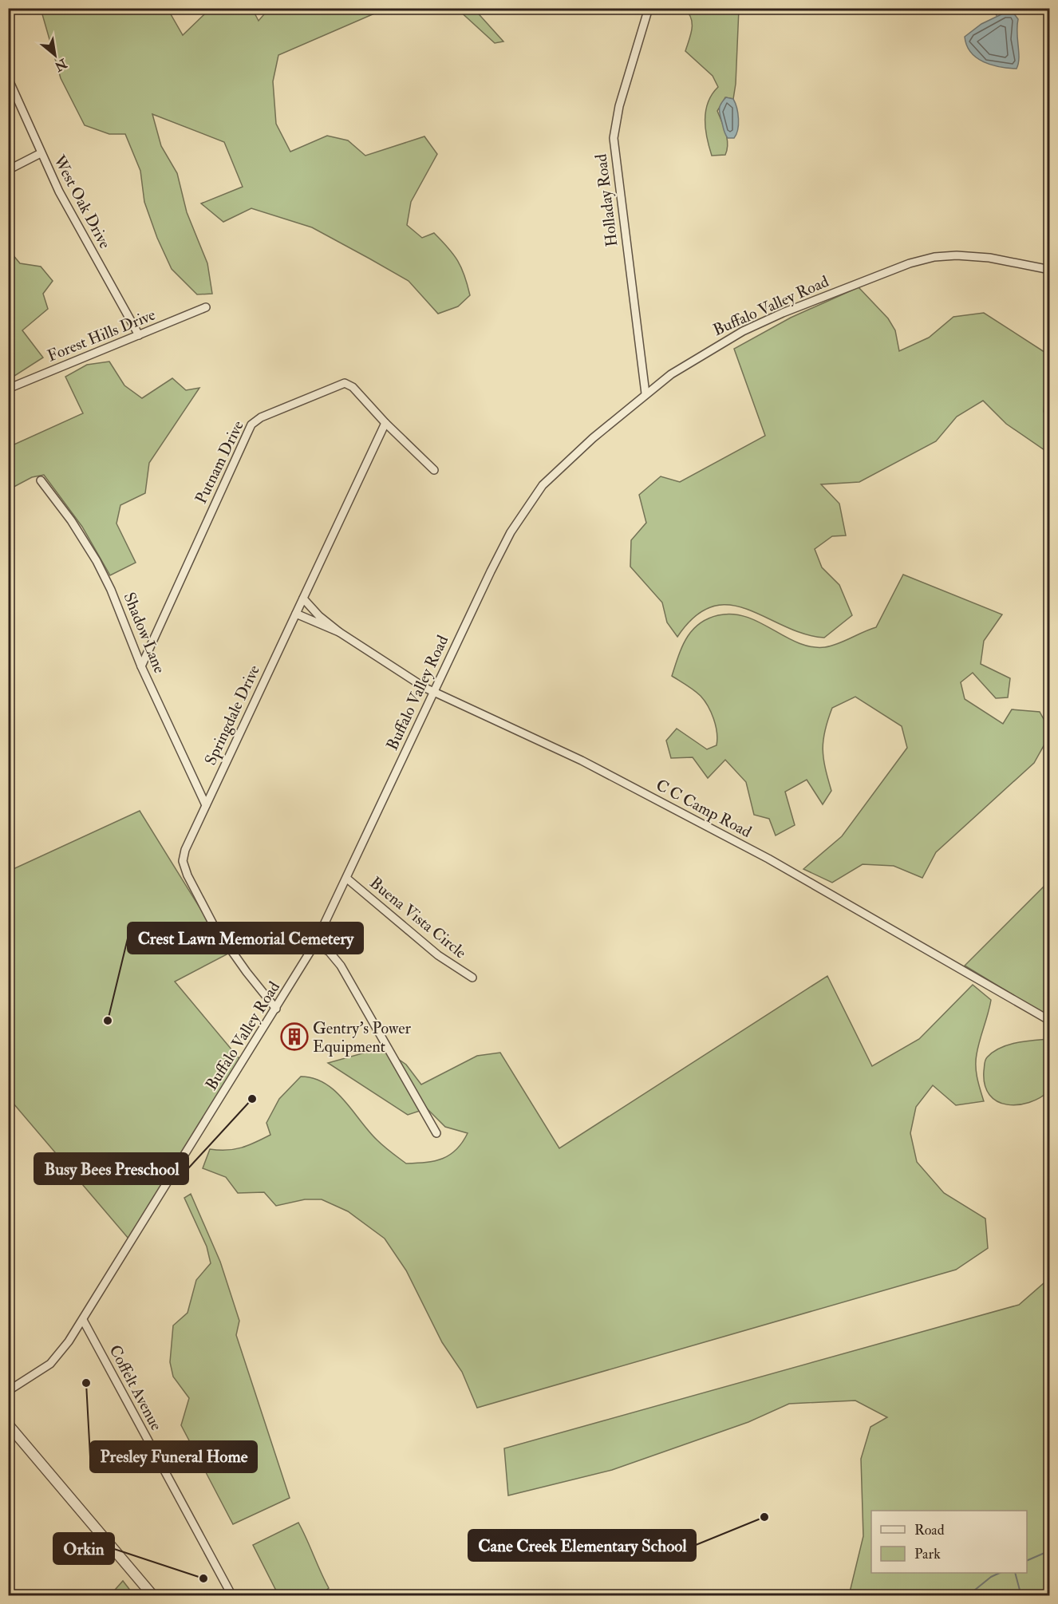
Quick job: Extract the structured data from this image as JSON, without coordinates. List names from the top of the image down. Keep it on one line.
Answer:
{"streets":{"street":["Holladay Road","West Oak Drive","Buffalo Valley Road","Forest Hills Drive","Putnam Drive","Shadow Lane","Springdale Drive","C C Camp Road","Buena Vista Circle","Coffelt Avenue"]},"crossings":[["Holladay Road","Buffalo Valley Road"],["West Oak Drive","Forest Hills Drive"],["Buffalo Valley Road","Springdale Drive"],["Buffalo Valley Road","C C Camp Road"],["Buffalo Valley Road","Buena Vista Circle"],["Buffalo Valley Road","Coffelt Avenue"],["Putnam Drive","Shadow Lane"],["Putnam Drive","Springdale Drive"],["Shadow Lane","Springdale Drive"]],"places":{"other":["Crest Lawn Memorial Cemetery","Busy Bees Preschool","Presley Funeral Home","Cane Creek Elementary School","Orkin"],"building":["Gentry's Power Equipment"]},"legend":["Road","Park"],"north":"bottom right"}
